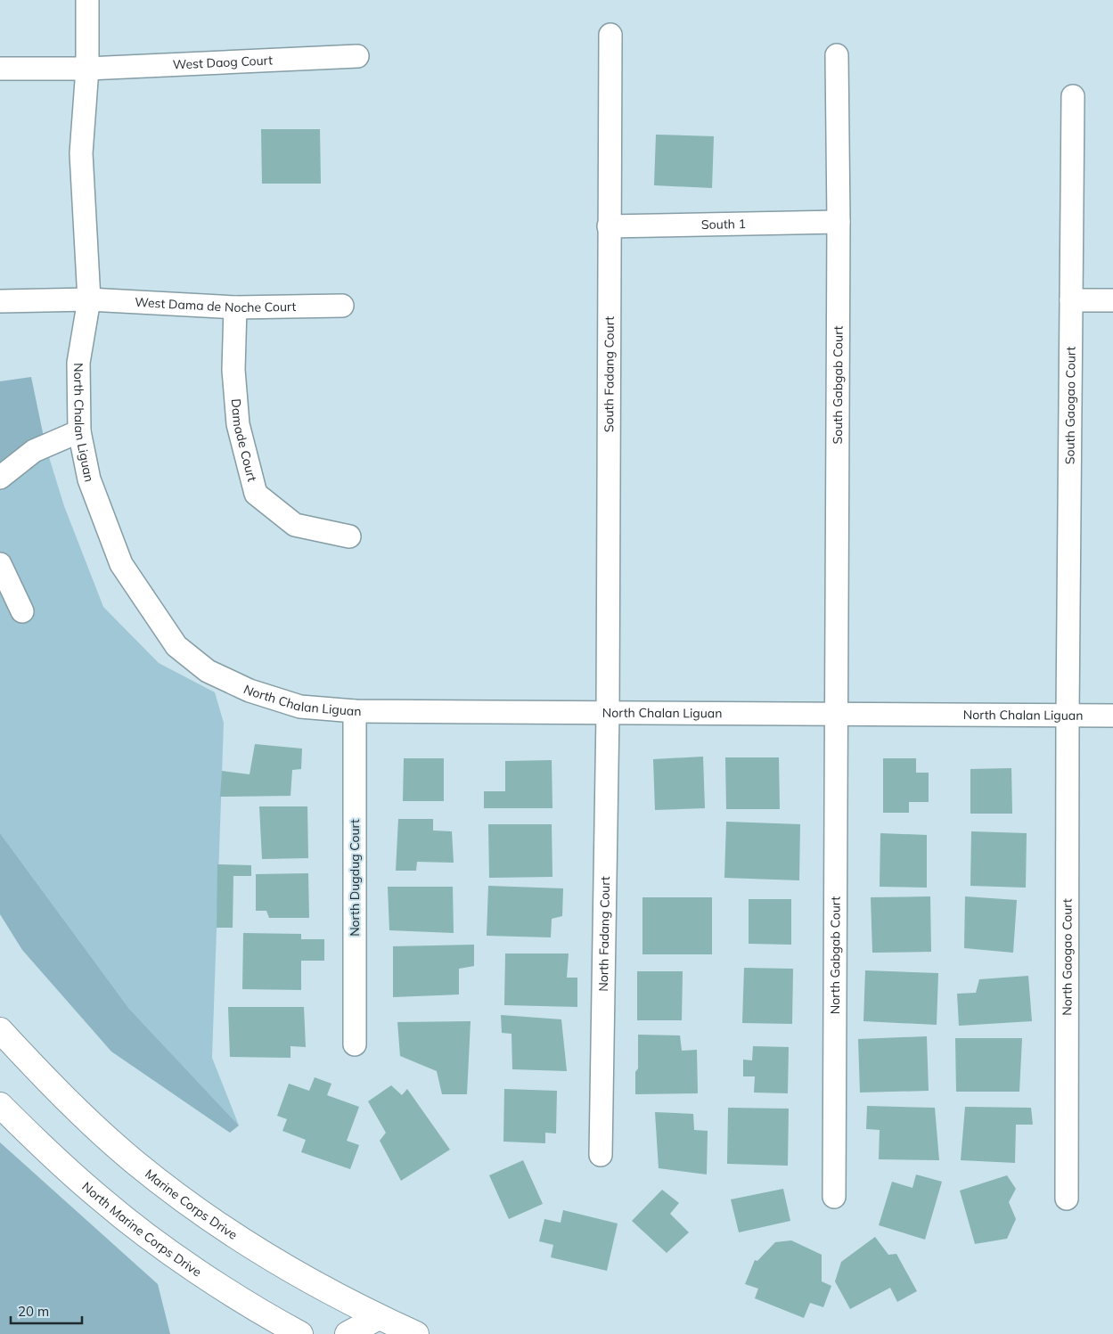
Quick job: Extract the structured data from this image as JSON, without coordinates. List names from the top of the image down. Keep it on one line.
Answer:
{"streets":{"main road":["Marine Corps Drive","North Marine Corps Drive"],"street":["West Daog Court","South 1","West Dama de Noche Court","South Fadang Court","South Gabgab Court","South Gaogao Court","North Chalan Liguan","Damade Court","North Dugdug Court","North Fadang Court","North Gabgab Court","North Gaogao Court"]},"crossings":[["West Daog Court","North Chalan Liguan"],["South 1","South Fadang Court"],["South 1","South Gabgab Court"],["West Dama de Noche Court","North Chalan Liguan"],["West Dama de Noche Court","Damade Court"],["South Fadang Court","North Chalan Liguan"],["South Fadang Court","North Fadang Court"],["South Gabgab Court","North Chalan Liguan"],["South Gabgab Court","North Gabgab Court"],["South Gaogao Court","North Chalan Liguan"],["South Gaogao Court","North Gaogao Court"],["North Chalan Liguan","North Dugdug Court"],["North Chalan Liguan","North Fadang Court"],["North Chalan Liguan","North Gabgab Court"],["North Chalan Liguan","North Gaogao Court"]],"scale_bar":"20 m"}
